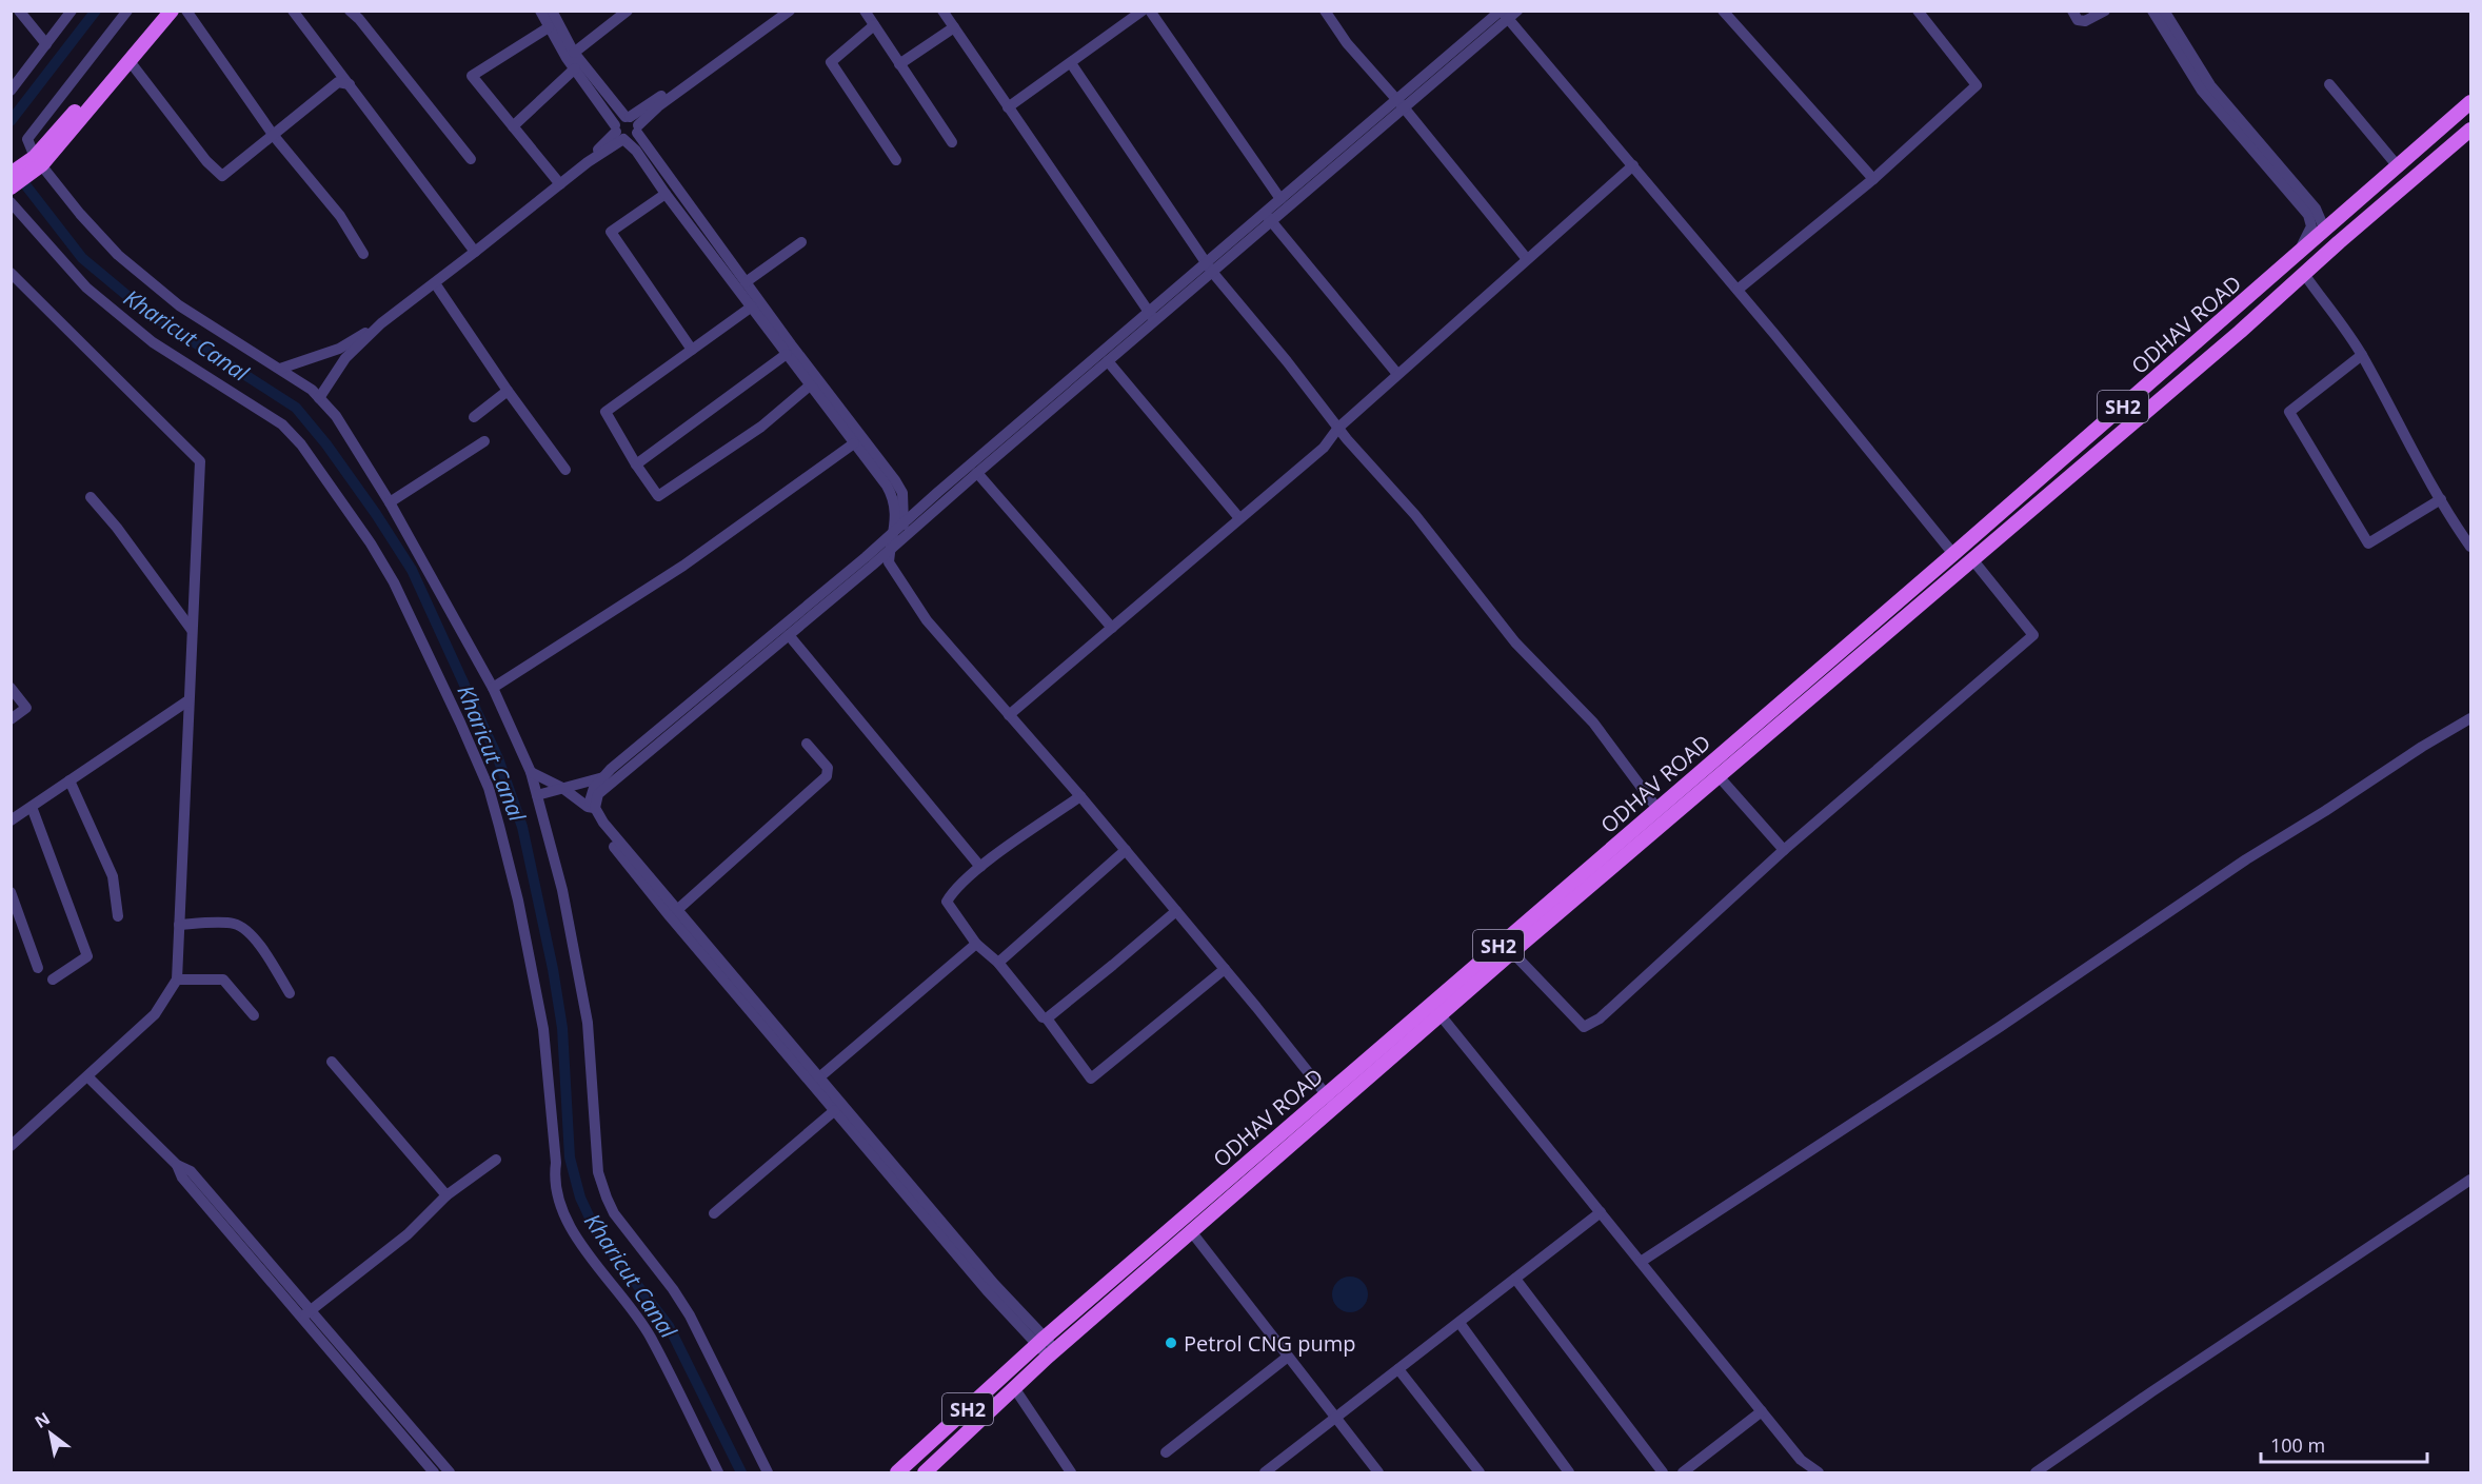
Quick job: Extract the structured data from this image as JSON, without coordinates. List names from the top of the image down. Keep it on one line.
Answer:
{"streets":{"main road":["ODHAV ROAD","SH2"]},"crossings":[["ODHAV ROAD","SH2"]],"water":["Kharicut Canal"],"places":["Petrol CNG pump"],"scale_bar":"100 m","north":"top left"}
